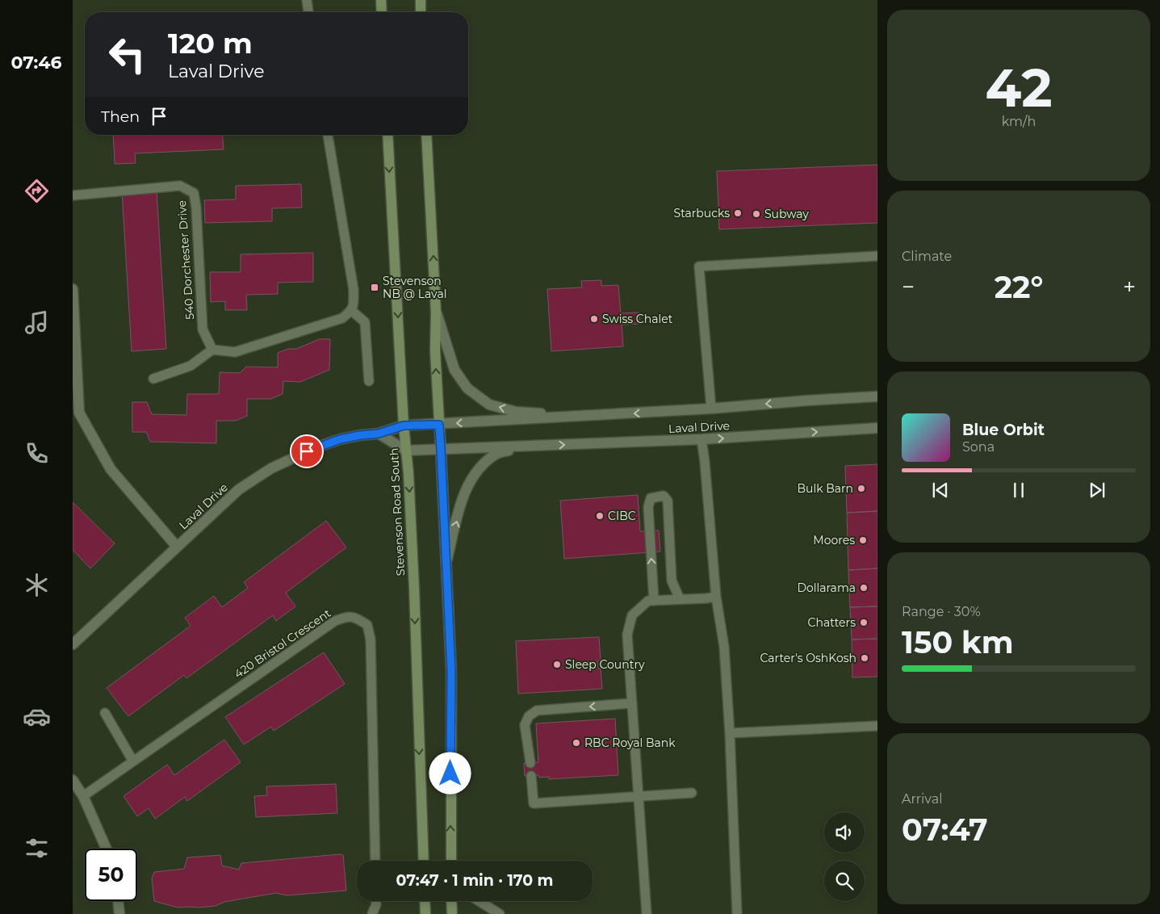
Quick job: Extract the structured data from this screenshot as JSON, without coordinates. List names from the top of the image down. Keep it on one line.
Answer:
{"streets":{"main road":["Stevenson Road South"],"street":["Laval Drive"],"lane":["540 Dorchester Drive","420 Bristol Crescent"]},"crossings":[["Laval Drive","Stevenson Road South"]],"places":{"other":["Starbucks","Subway","Swiss Chalet","Bulk Barn","CIBC","Moores","Dollarama","Chatters","Carter's OshKosh","Sleep Country","RBC Royal Bank"],"transit":["Stevenson NB @ Laval"]},"page":{"tabs":"07:46","tile":[["42","km/h"],"Climate",["Range · 30%","150 km"],["Arrival","07:47"]],"turn":["120 m","Laval Drive"],"then":"Then","heat":["−","22°","+"],"song":["Blue Orbit","Sona"],"limit":"50","trip":"07:47 · 1 min · 170 m"}}
